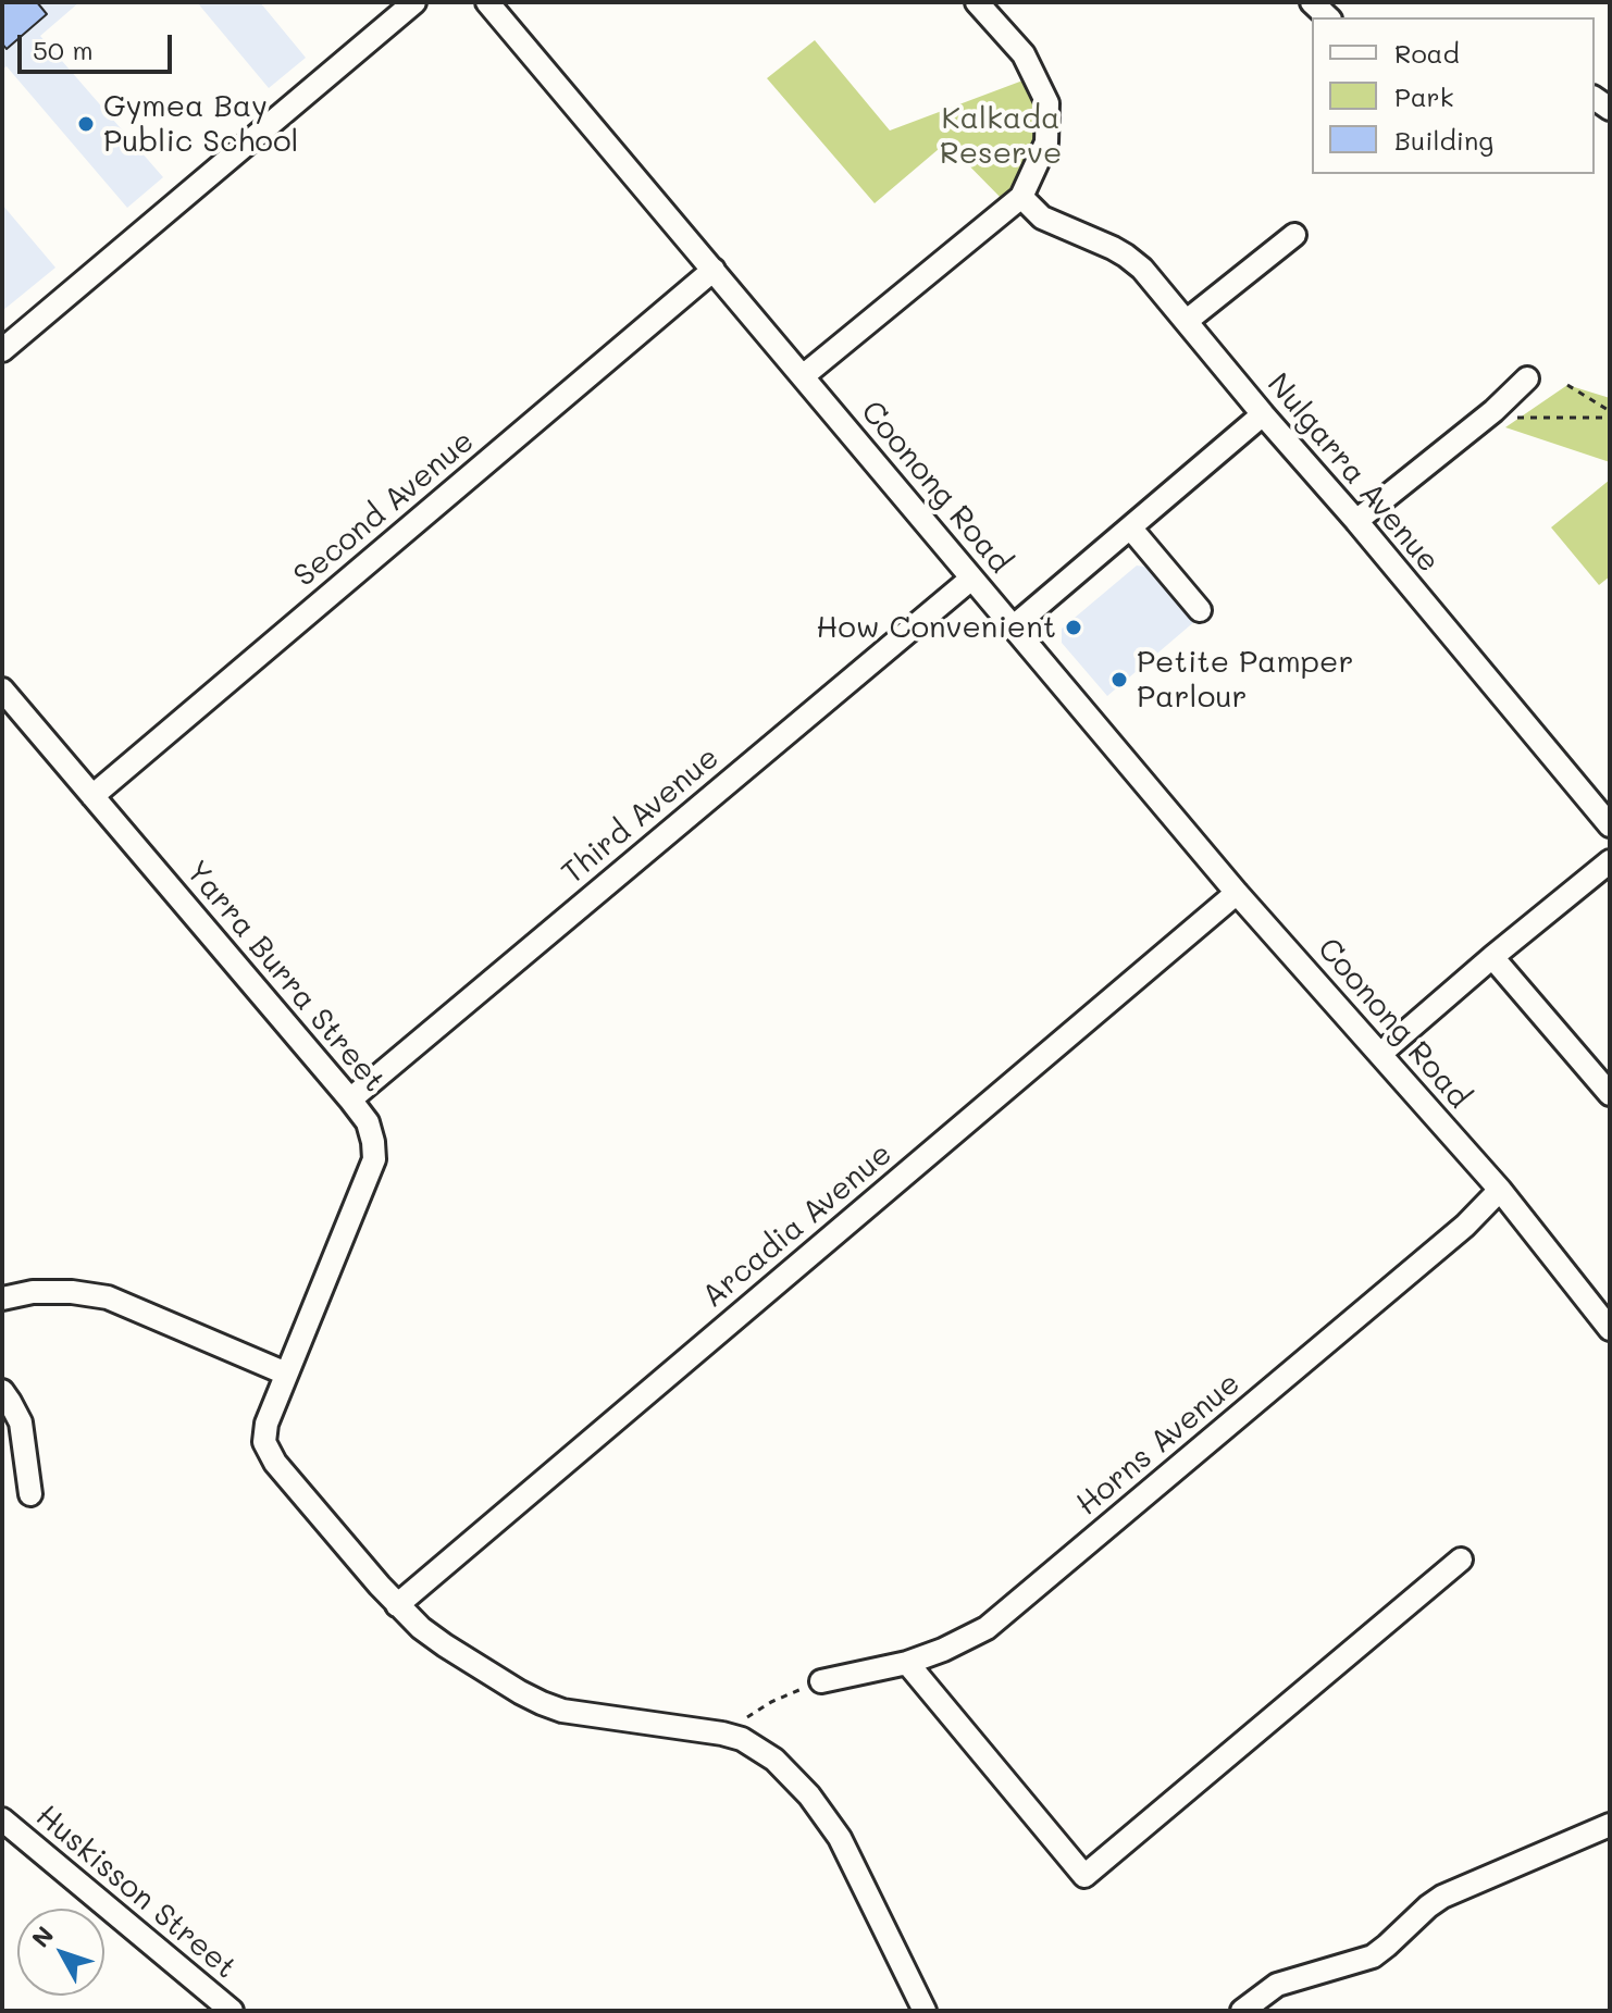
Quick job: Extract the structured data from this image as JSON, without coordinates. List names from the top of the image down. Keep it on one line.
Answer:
{"streets":{"street":["Nulgarra Avenue","Coonong Road","Second Avenue","Third Avenue","Yarra Burra Street","Arcadia Avenue","Horns Avenue","Huskisson Street"]},"crossings":[["Coonong Road","Second Avenue"],["Coonong Road","Third Avenue"],["Coonong Road","Arcadia Avenue"],["Coonong Road","Horns Avenue"],["Second Avenue","Yarra Burra Street"],["Third Avenue","Yarra Burra Street"],["Yarra Burra Street","Arcadia Avenue"]],"parks":["Kalkada Reserve"],"places":["Gymea Bay Public School","How Convenient","Petite Pamper Parlour"],"legend":["Road","Park","Building"],"scale_bar":"50 m","north":"top left"}
